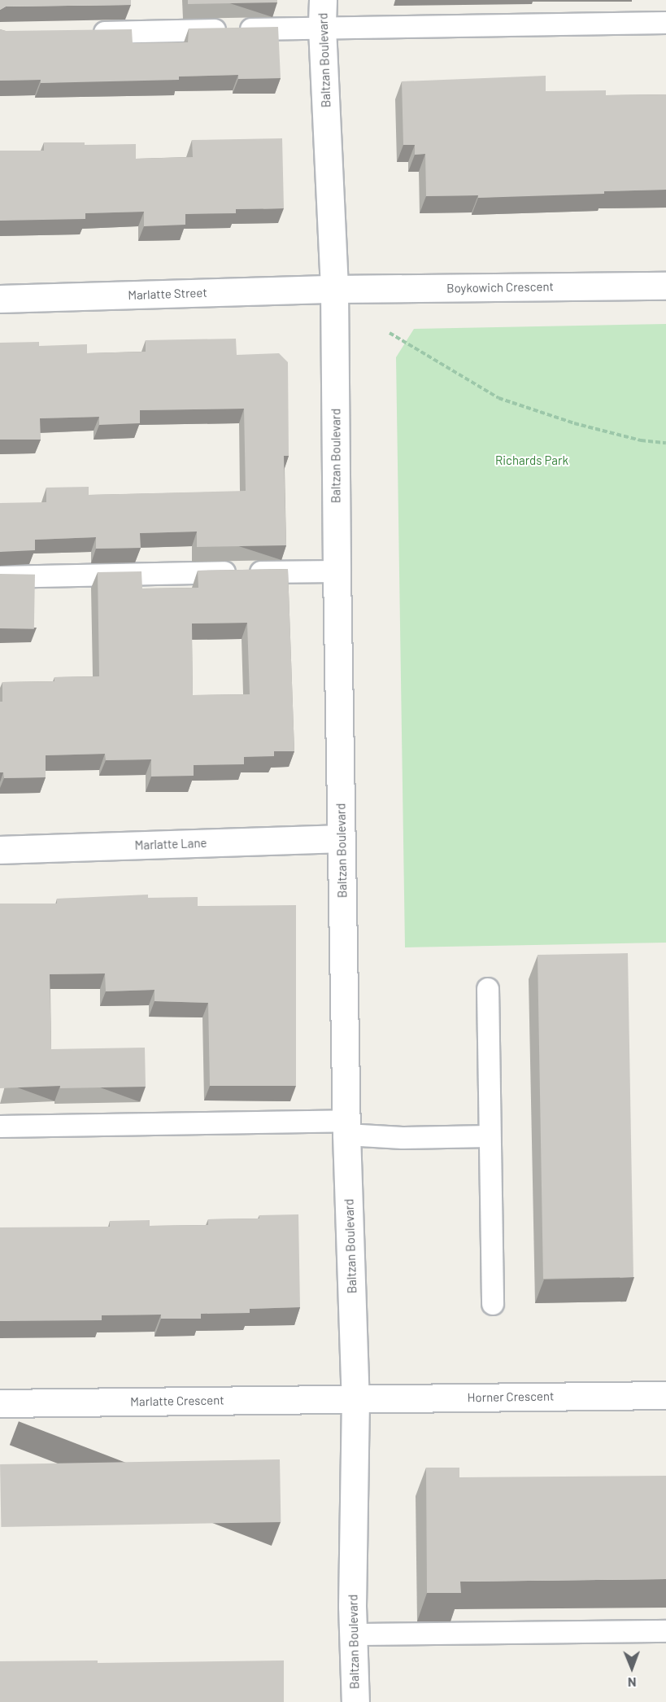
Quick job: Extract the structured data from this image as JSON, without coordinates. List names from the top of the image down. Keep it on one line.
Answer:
{"streets":{"street":["Baltzan Boulevard","Boykowich Crescent","Marlatte Street","Marlatte Lane","Horner Crescent","Marlatte Crescent"]},"crossings":[["Baltzan Boulevard","Boykowich Crescent"],["Baltzan Boulevard","Marlatte Street"],["Baltzan Boulevard","Marlatte Lane"],["Baltzan Boulevard","Horner Crescent"],["Baltzan Boulevard","Marlatte Crescent"],["Boykowich Crescent","Marlatte Street"],["Horner Crescent","Marlatte Crescent"]],"parks":["Richards Park"],"north":"bottom"}
